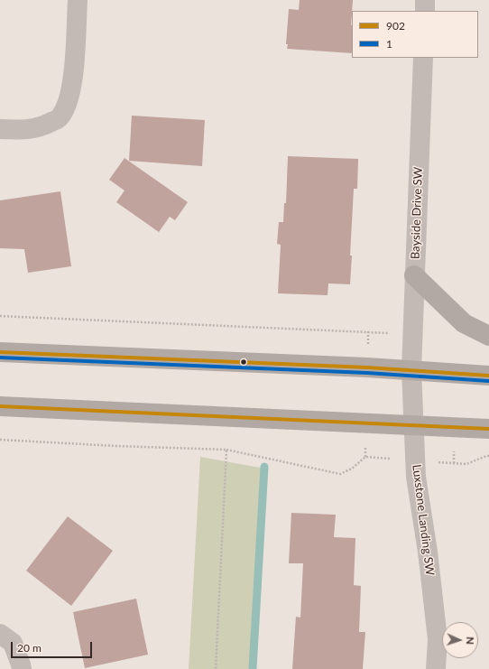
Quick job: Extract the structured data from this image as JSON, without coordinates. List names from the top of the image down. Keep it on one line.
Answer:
{"streets":{"street":["Bayside Drive SW","Luxstone Landing SW"]},"crossings":[["Bayside Drive SW","Luxstone Landing SW"]],"lines":["transit line 902","transit line 1"],"legend":["902","1"],"scale_bar":"20 m","north":"right"}
